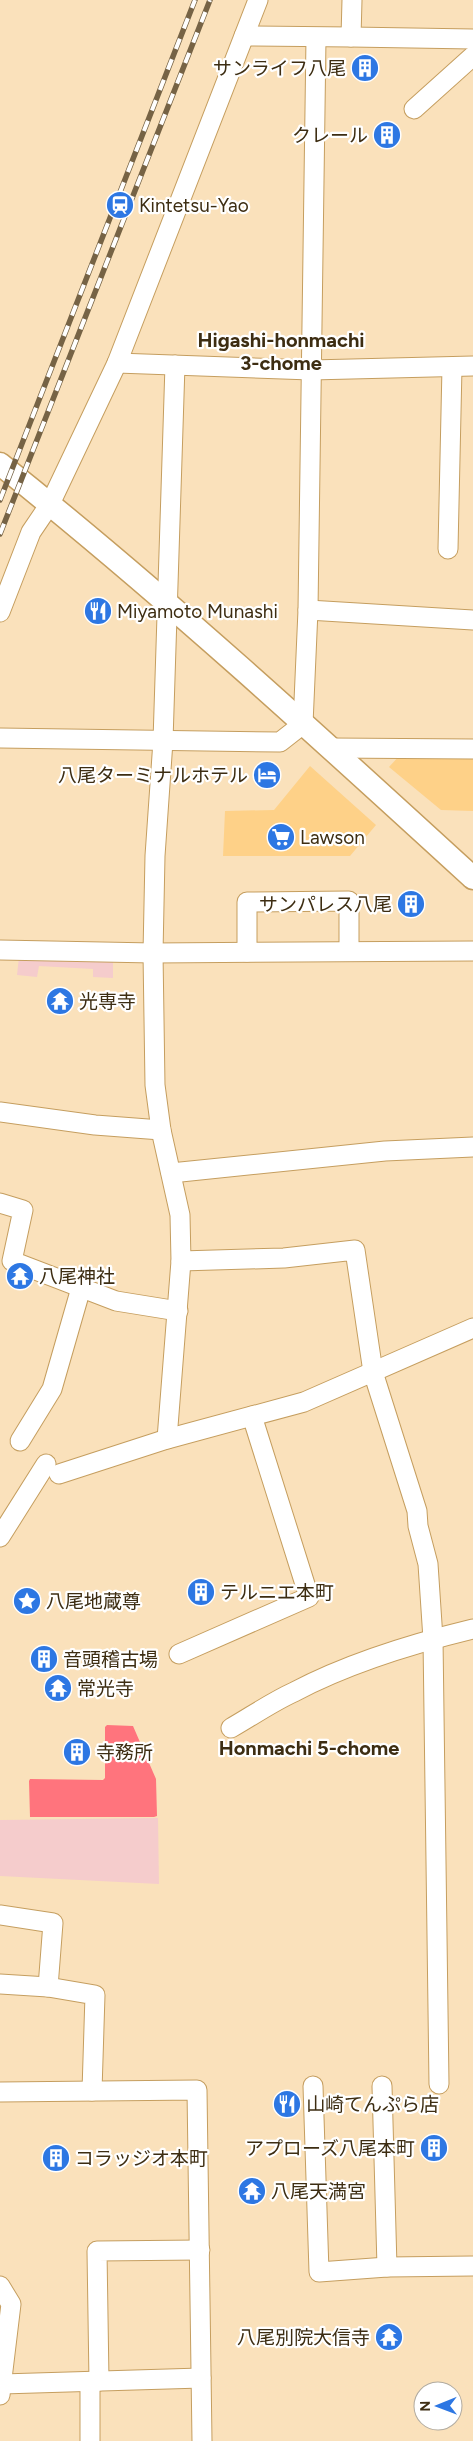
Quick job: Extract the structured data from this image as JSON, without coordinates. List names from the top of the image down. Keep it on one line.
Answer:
{"districts":["Higashi-honmachi 3-chome","Honmachi 5-chome"],"places":{"building":["サンライフ八尾","クレール","サンパレス八尾","テルニエ本町","音頭稽古場","寺務所","アプローズ八尾本町","コラッジオ本町"],"station":["Kintetsu-Yao"],"restaurant":["Miyamoto Munashi","山崎てんぷら店"],"hotel":["八尾ターミナルホテル"],"supermarket":["Lawson"],"temple":["光専寺","八尾神社","常光寺","八尾天満宮","八尾別院大信寺"],"place":["八尾地蔵尊"]},"north":"left"}
